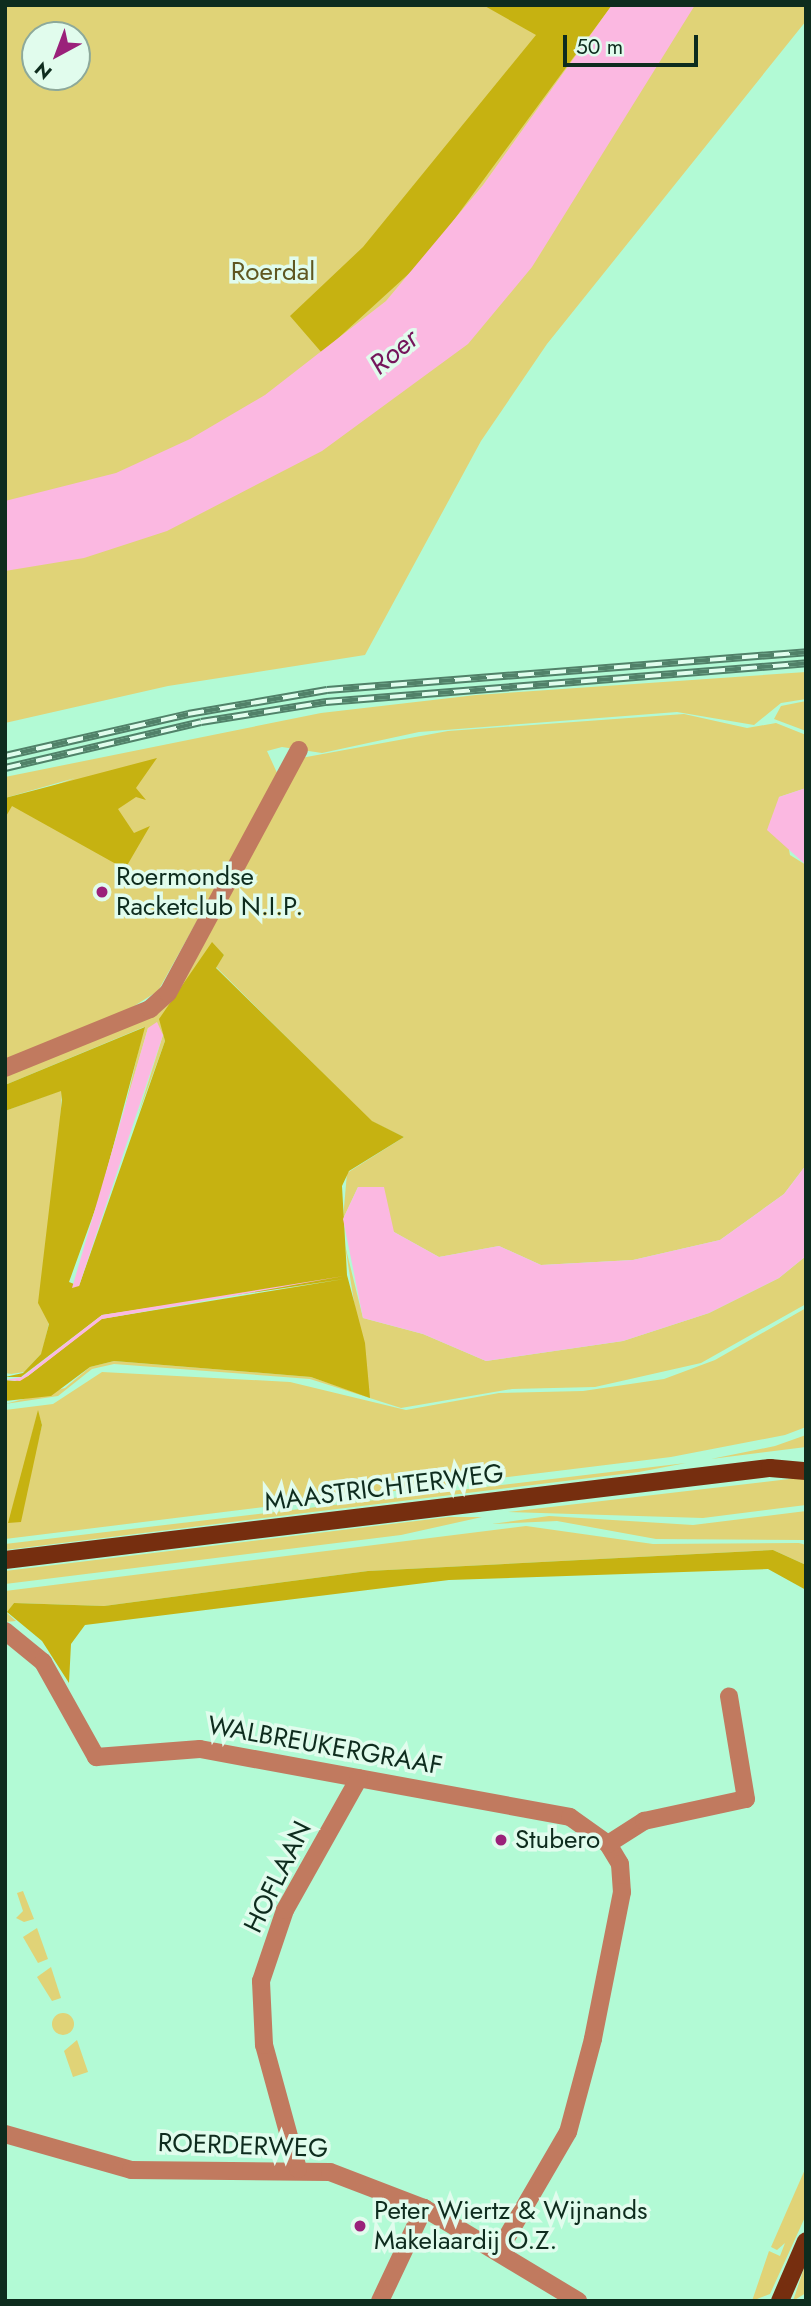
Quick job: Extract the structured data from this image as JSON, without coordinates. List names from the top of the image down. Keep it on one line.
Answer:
{"streets":{"main road":["MAASTRICHTERWEG"],"street":["WALBREUKERGRAAF","HOFLAAN","ROERDERWEG"]},"crossings":[["WALBREUKERGRAAF","HOFLAAN"],["HOFLAAN","ROERDERWEG"]],"water":["Roer"],"parks":["Roerdal"],"places":["Roermondse Racketclub N.I.P.","Stubero","Peter Wiertz & Wijnands Makelaardij O.Z."],"scale_bar":"50 m","north":"bottom left"}
